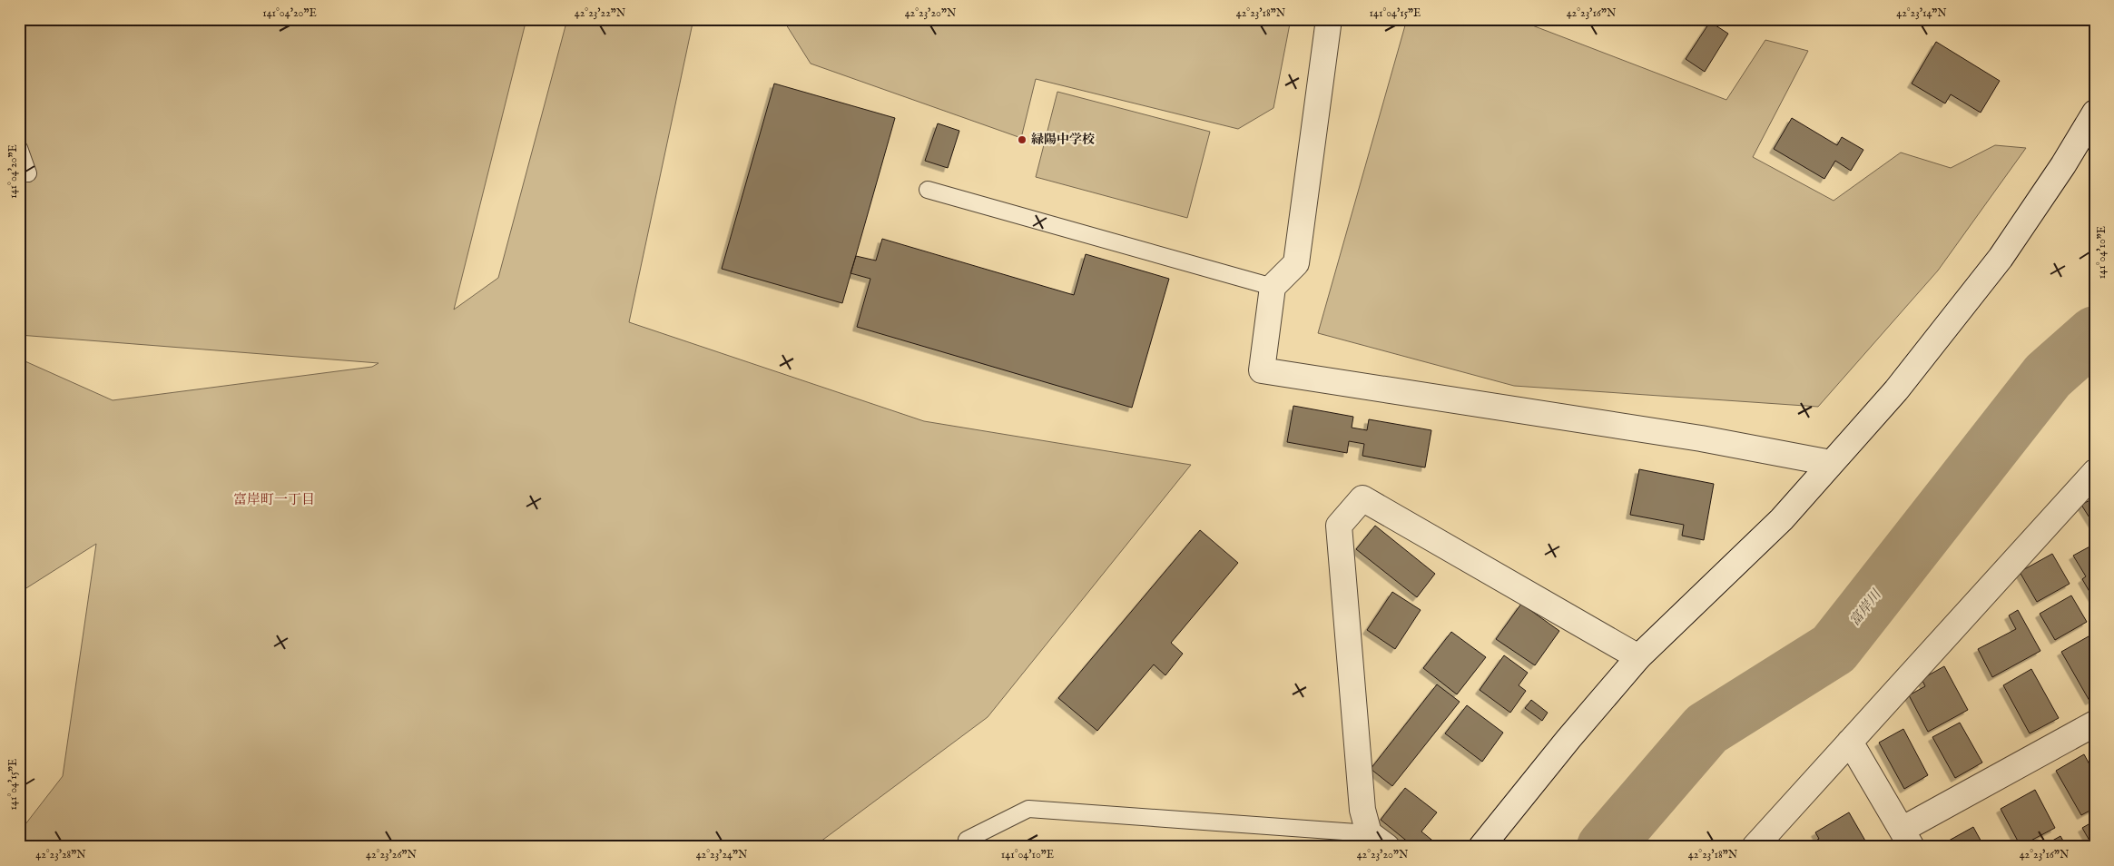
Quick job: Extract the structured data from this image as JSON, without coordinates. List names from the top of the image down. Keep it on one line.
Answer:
{"districts":["富岸町一丁目"],"water":["富岸川"],"places":["緑陽中学校"],"coordinates":["141°04'20\"E","42°23'22\"N","42°23'20\"N","42°23'18\"N","141°04'15\"E","42°23'16\"N","42°23'14\"N","141°04'10\"E","42°23'28\"N","42°23'26\"N","42°23'24\"N"]}
